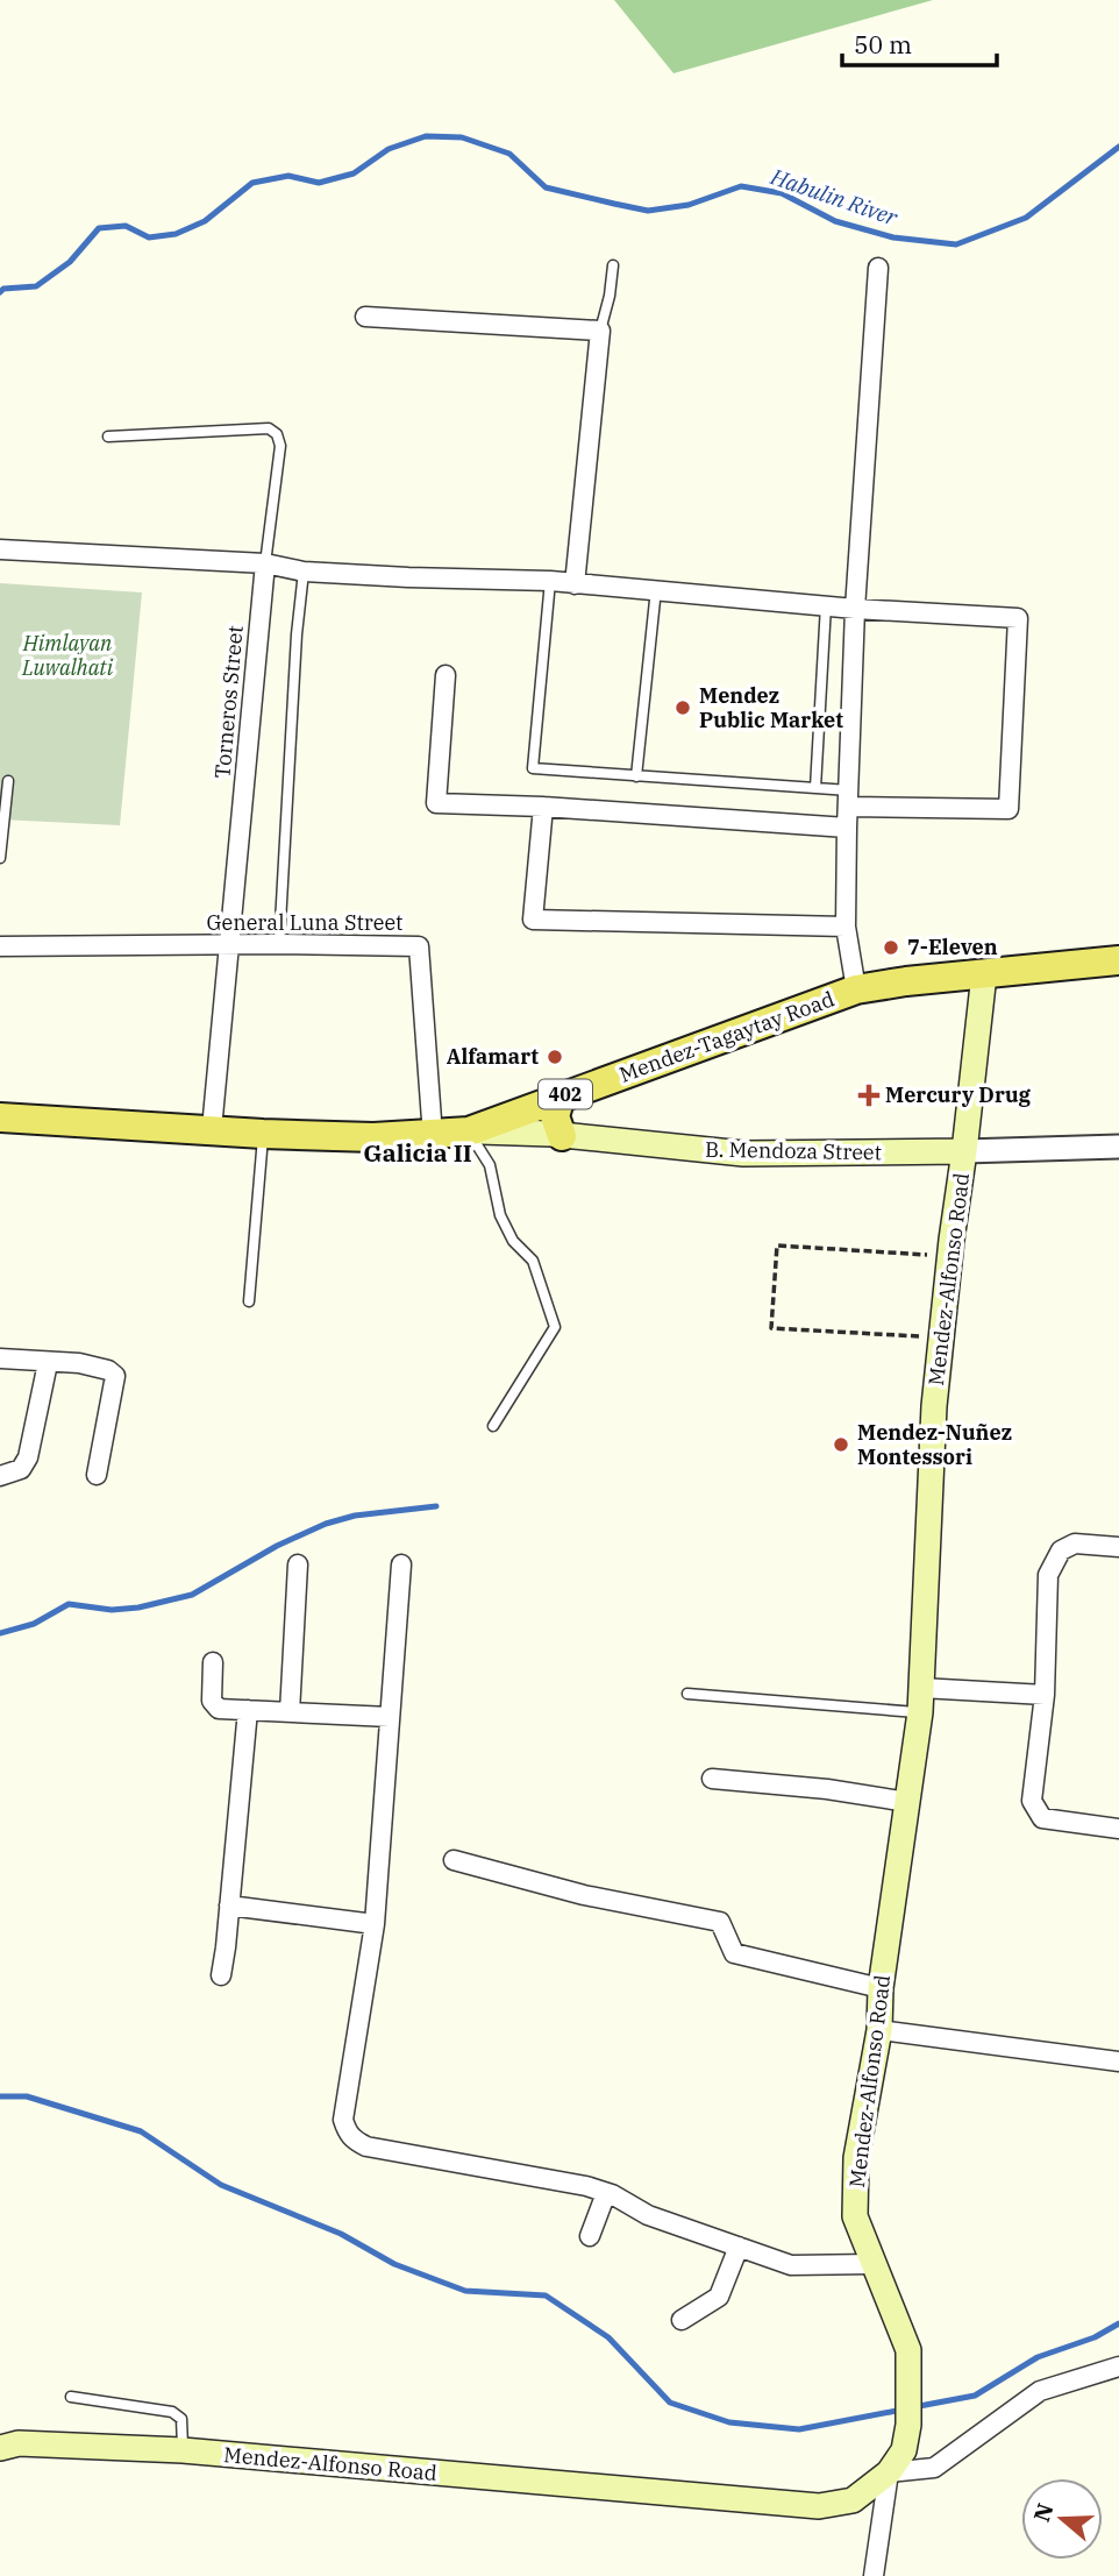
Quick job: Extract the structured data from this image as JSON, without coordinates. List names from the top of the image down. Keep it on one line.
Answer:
{"streets":{"main road":["Mendez-Tagaytay Road","402","B. Mendoza Street","Mendez-Alfonso Road"],"street":["Torneros Street","General Luna Street"]},"crossings":[["Torneros Street","General Luna Street"],["Torneros Street","Mendez-Tagaytay Road"],["General Luna Street","Mendez-Tagaytay Road"],["Mendez-Tagaytay Road","B. Mendoza Street"],["Mendez-Tagaytay Road","Mendez-Alfonso Road"],["B. Mendoza Street","Mendez-Alfonso Road"]],"districts":["Galicia II"],"water":["Habulin River"],"parks":["Himlayan Luwalhati"],"places":{"other":["Mendez Public Market","7-Eleven","Alfamart","Mendez-Nuñez Montessori"],"health":["Mercury Drug"]},"scale_bar":"50 m","north":"left"}
